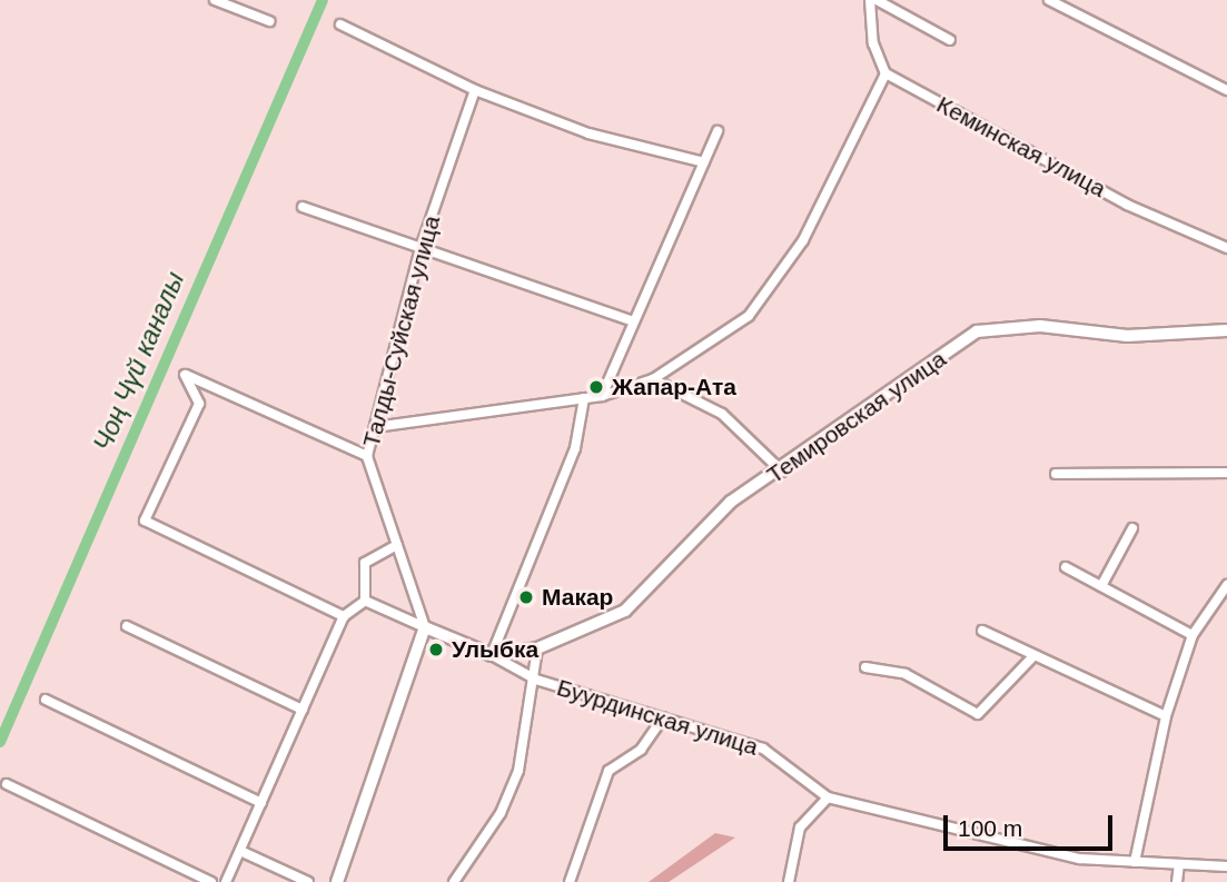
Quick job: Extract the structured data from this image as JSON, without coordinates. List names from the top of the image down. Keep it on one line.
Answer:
{"streets":{"street":["Кеминская улица","Талды-Суйская улица","Темировская улица","Буурдинская улица"]},"crossings":[["Талды-Суйская улица","Буурдинская улица"],["Темировская улица","Буурдинская улица"]],"water":["Чоң Чүй каналы"],"places":["Жапар-Ата","Макар","Улыбка"],"scale_bar":"100 m"}
